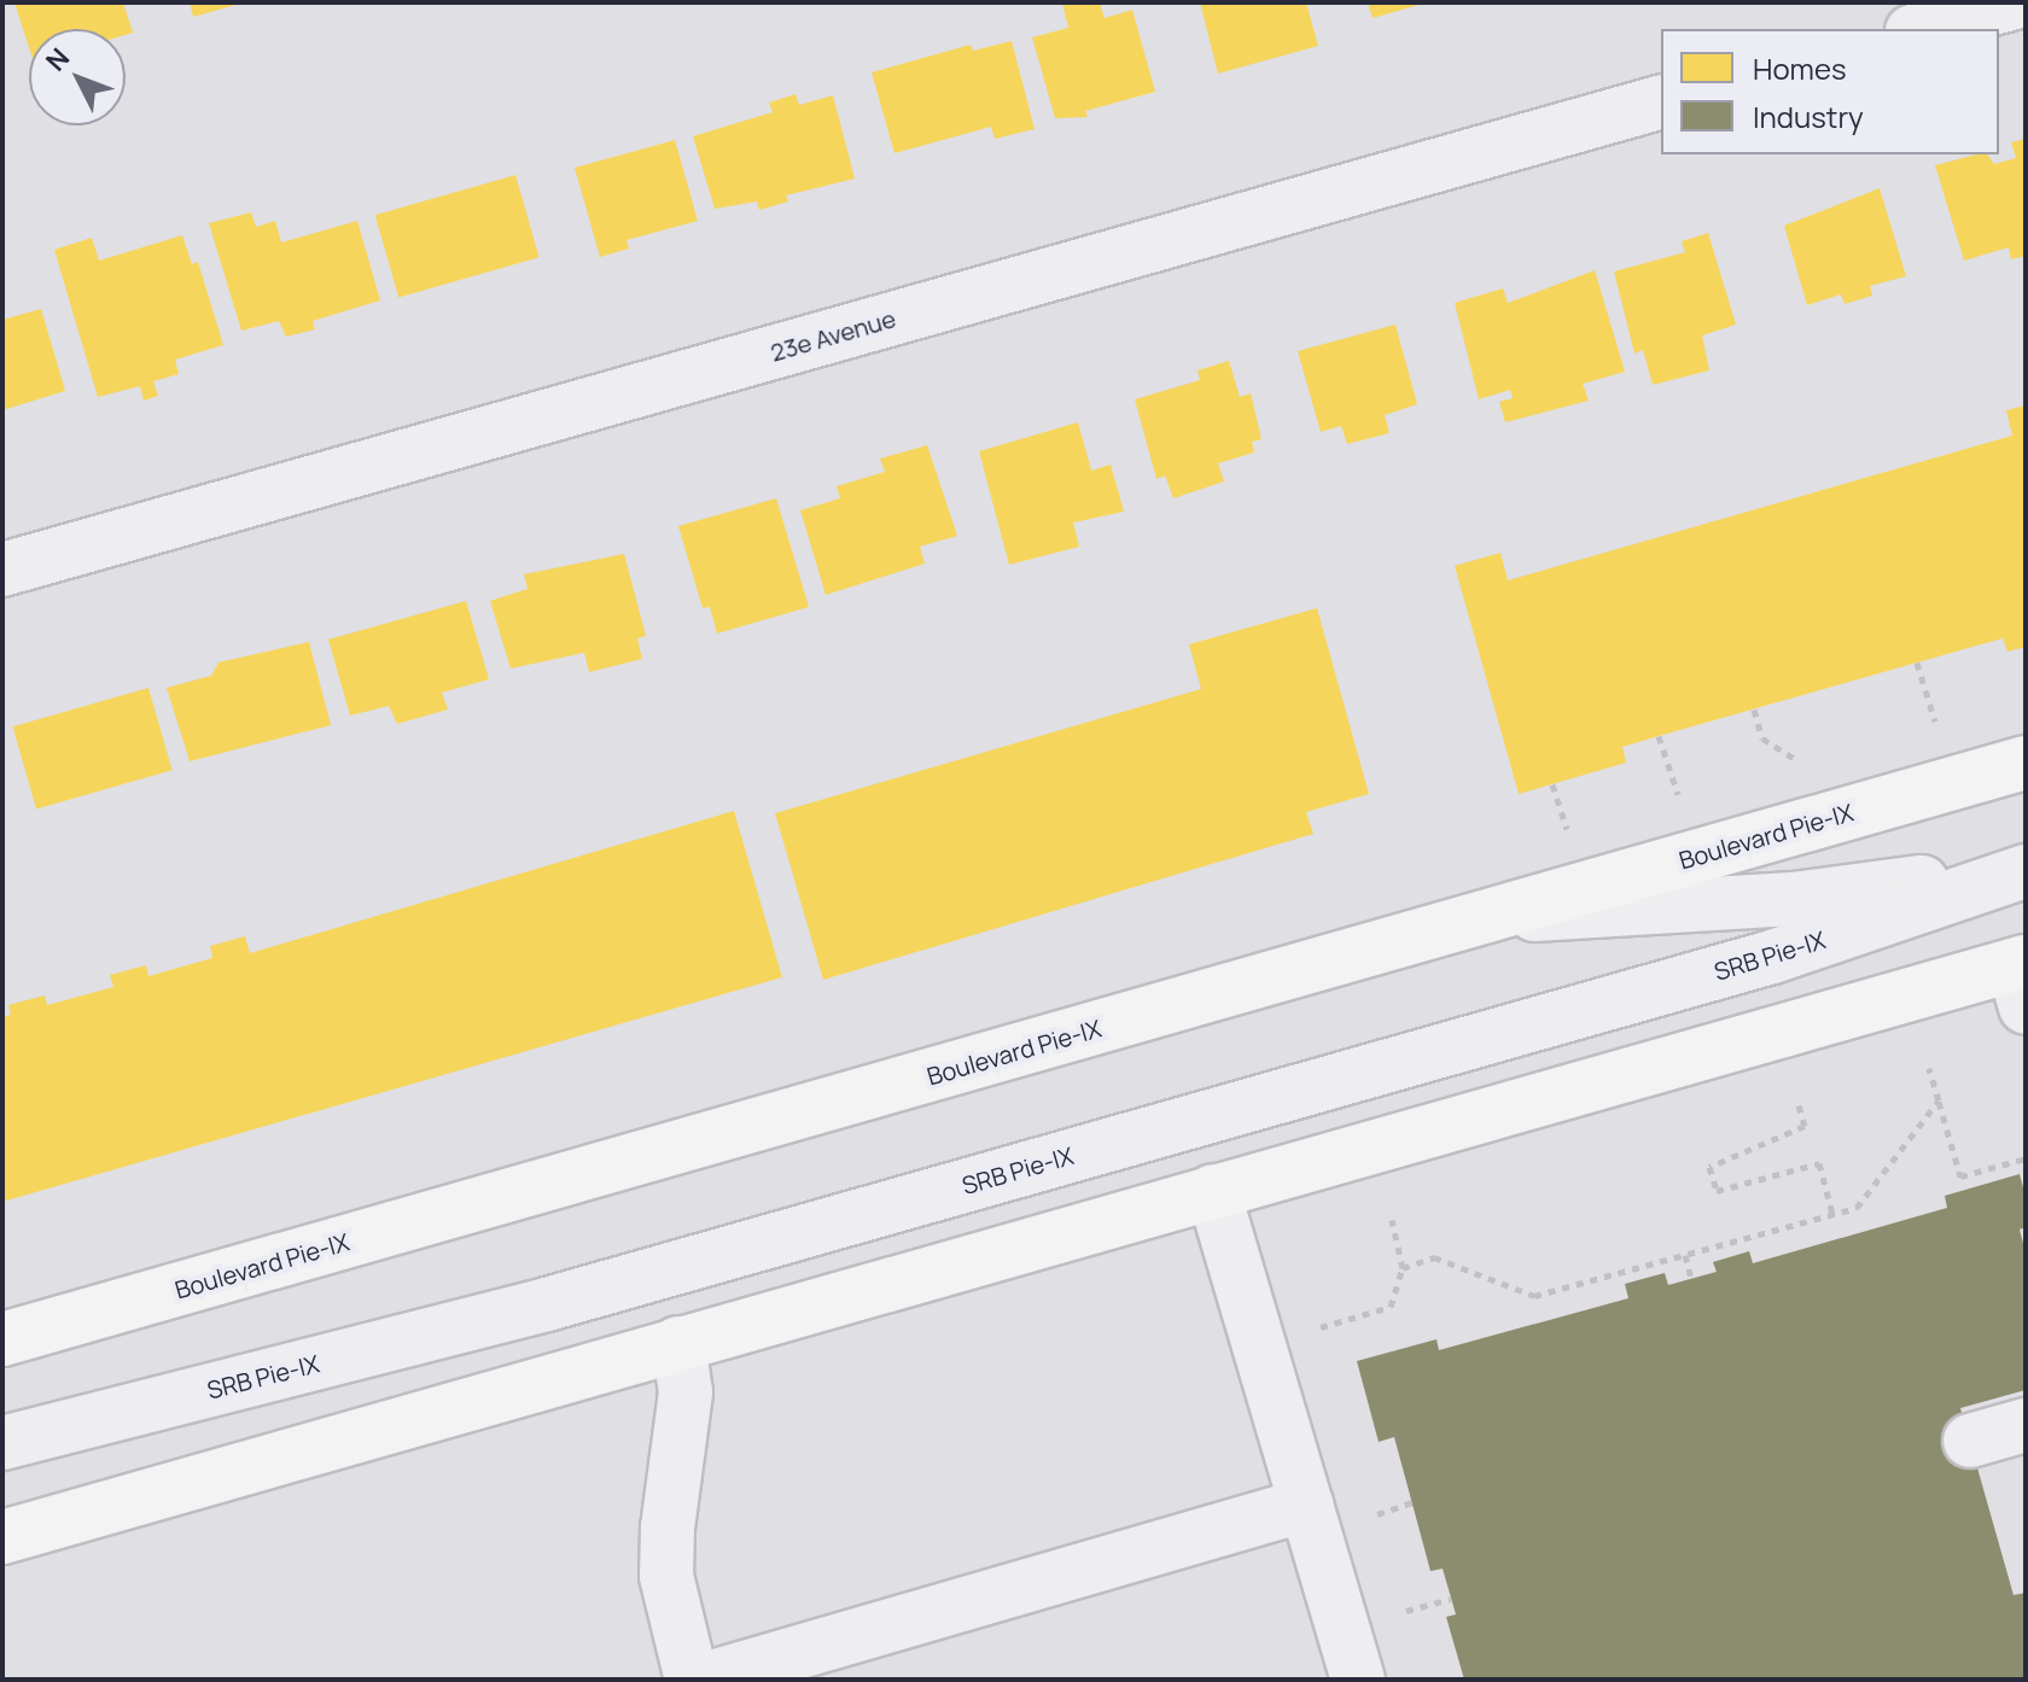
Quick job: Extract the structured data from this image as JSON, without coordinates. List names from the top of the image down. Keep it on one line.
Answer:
{"streets":{"main road":["Boulevard Pie-IX"],"street":["23e Avenue","SRB Pie-IX"]},"crossings":[["Boulevard Pie-IX","SRB Pie-IX"]],"legend":["Homes","Industry"],"north":"top left"}
